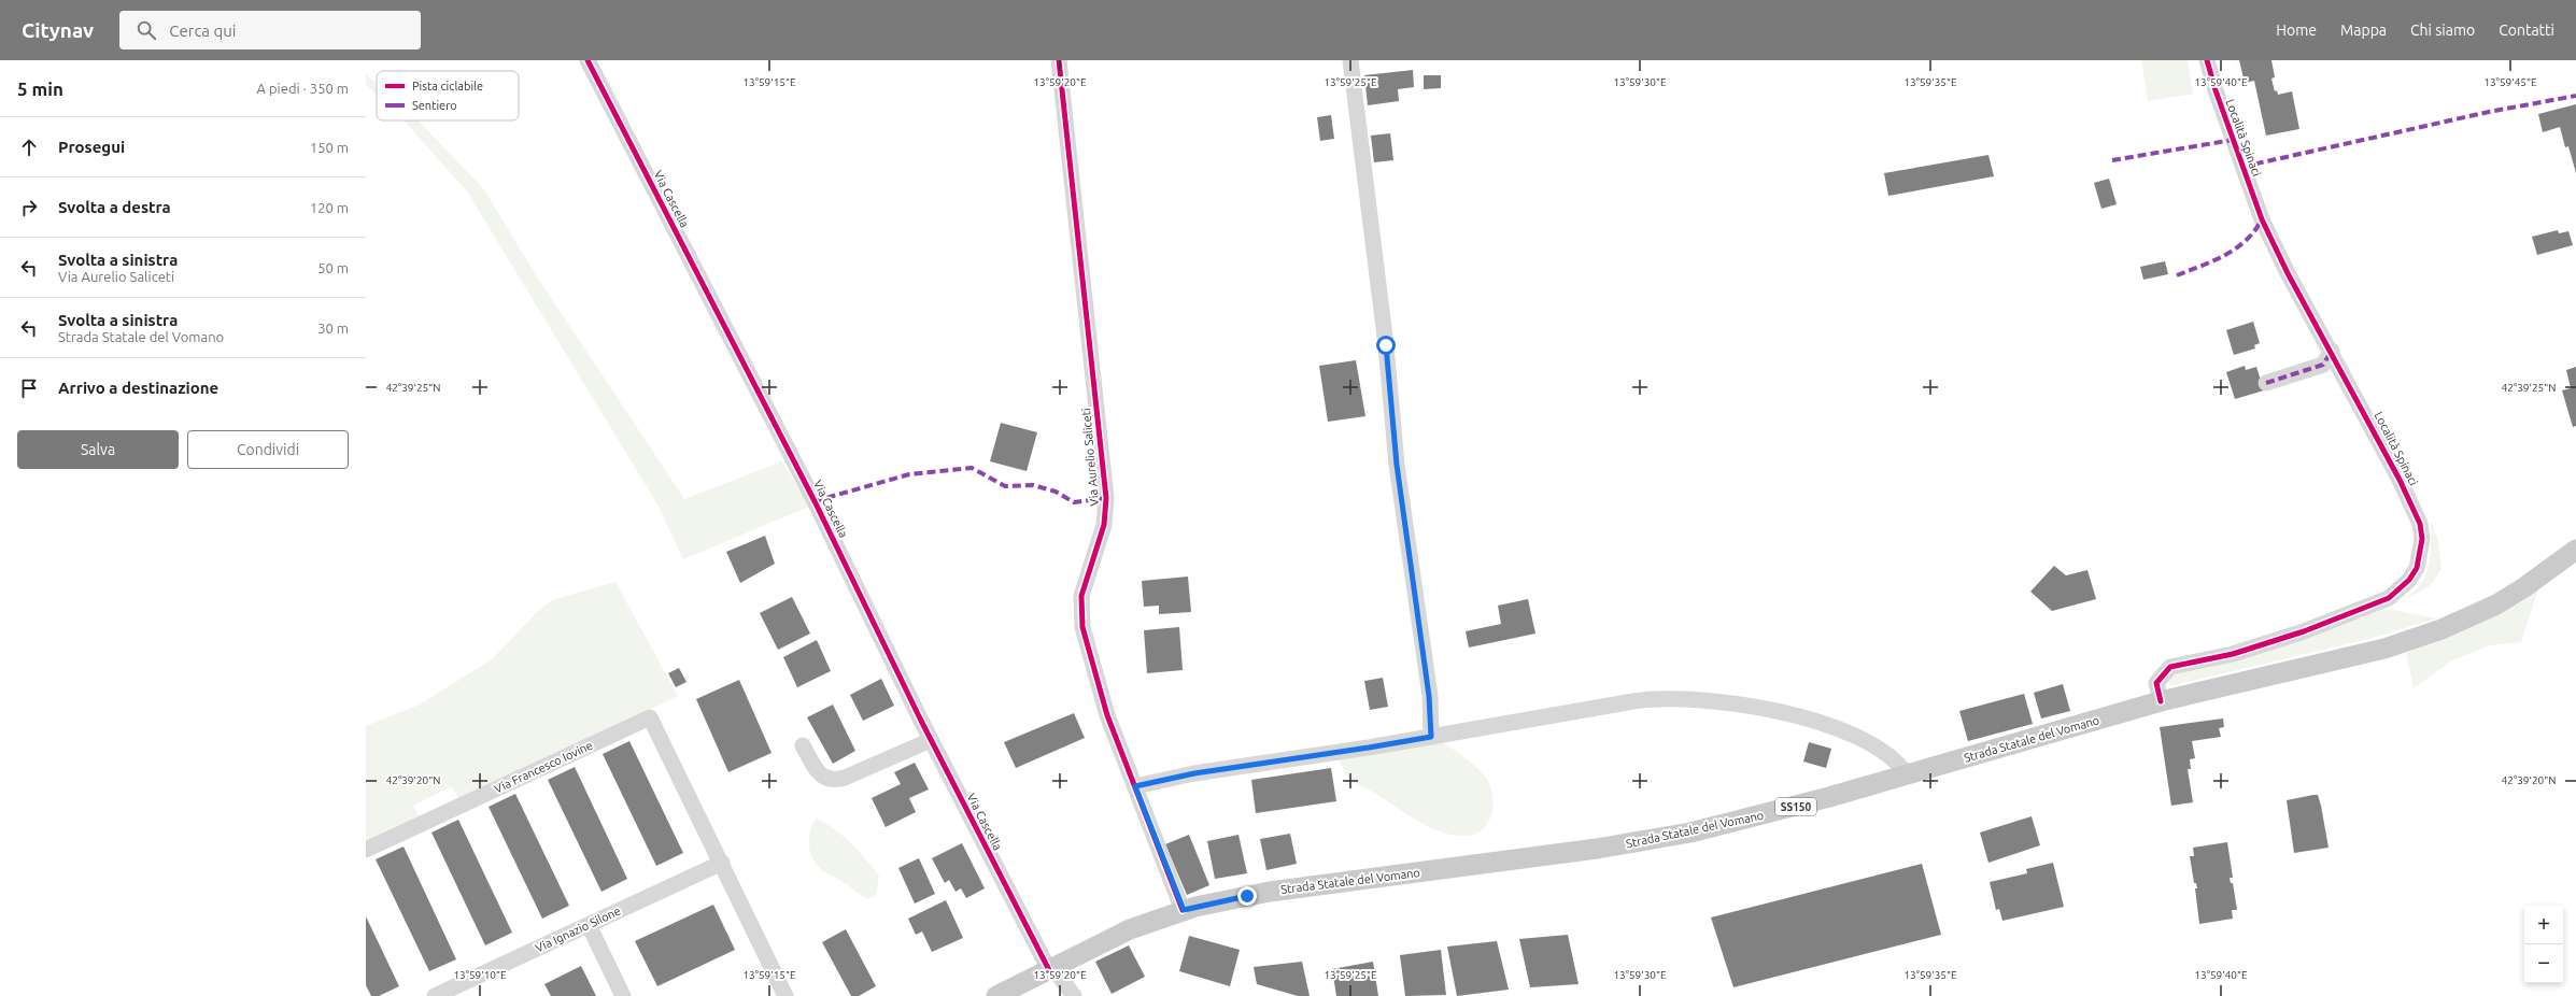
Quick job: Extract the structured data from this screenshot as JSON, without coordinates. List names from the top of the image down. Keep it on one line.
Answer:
{"streets":{"main road":["Strada Statale del Vomano","SS150"],"street":["Località Spinaci","Via Cascella","Via Aurelio Saliceti","Via Francesco Iovine","Via Ignazio Silone"]},"crossings":[["Località Spinaci","Strada Statale del Vomano"],["Via Cascella","Strada Statale del Vomano"],["Via Aurelio Saliceti","Strada Statale del Vomano"],["Via Francesco Iovine","Via Ignazio Silone"]],"legend":["Pista ciclabile","Sentiero"],"page":{"header":"Citynav","search":"Cerca qui","nav":["Home","Mappa","Chi siamo","Contatti"],"heading":["5 min","A piedi · 350 m"],"list":[["Prosegui","150 m"],["Svolta a destra","120 m"],["Svolta a sinistra","Via Aurelio Saliceti","50 m"],["Svolta a sinistra","Strada Statale del Vomano","30 m"],"Arrivo a destinazione"],"buttons":["Salva","Condividi"],"map_buttons":["+","−"]},"coordinates":["13°59'15\"E","13°59'20\"E","13°59'25\"E","13°59'30\"E","13°59'35\"E","13°59'40\"E","13°59'45\"E","42°39'25\"N","42°39'20\"N","13°59'10\"E"]}
